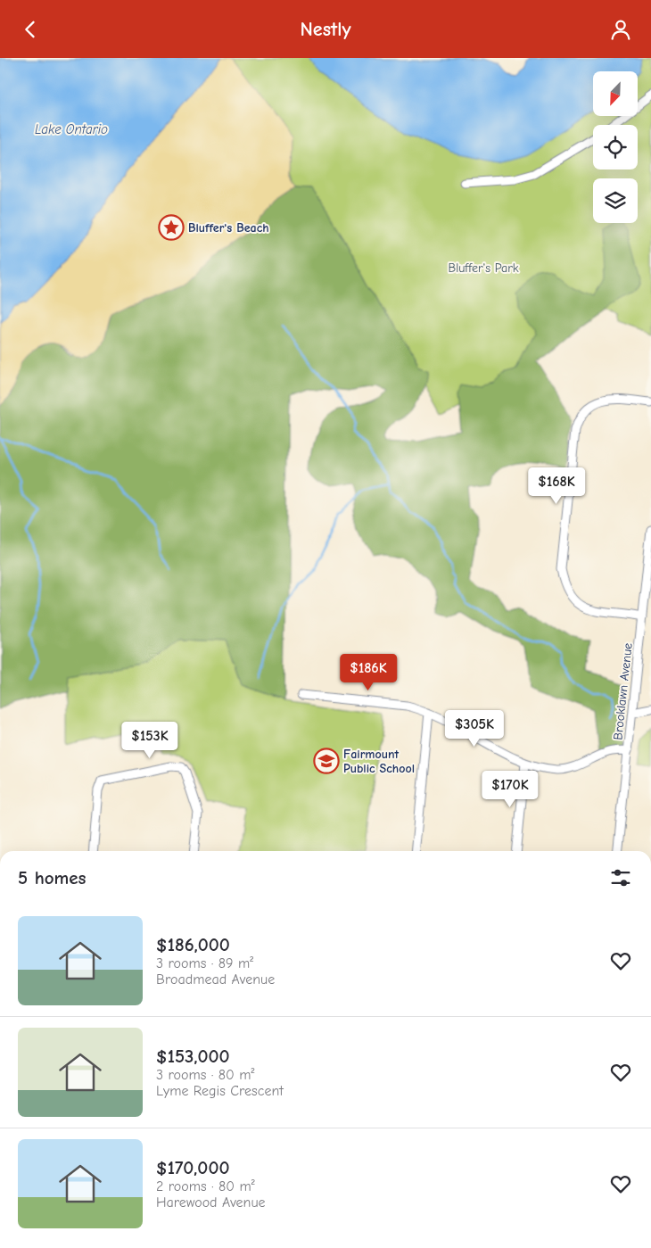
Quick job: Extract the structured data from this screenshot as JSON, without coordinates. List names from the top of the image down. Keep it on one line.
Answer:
{"streets":{"street":["Brooklawn Avenue"]},"water":["Lake Ontario"],"parks":["Bluffer's Park"],"places":{"place":["Bluffer's Beach"],"school or university":["Fairmount Public School"]},"north":"bottom left","page":{"header":"Nestly","price":["$168K","$186K","$305K","$153K","$170K"],"heading":"5 homes","list":[{"name":"$186,000","note":"3 rooms · 89 m² · Broadmead Avenue"},{"name":"$153,000","note":"3 rooms · 80 m² · Lyme Regis Crescent"},{"name":"$170,000","note":"2 rooms · 80 m² · Harewood Avenue"}]}}
